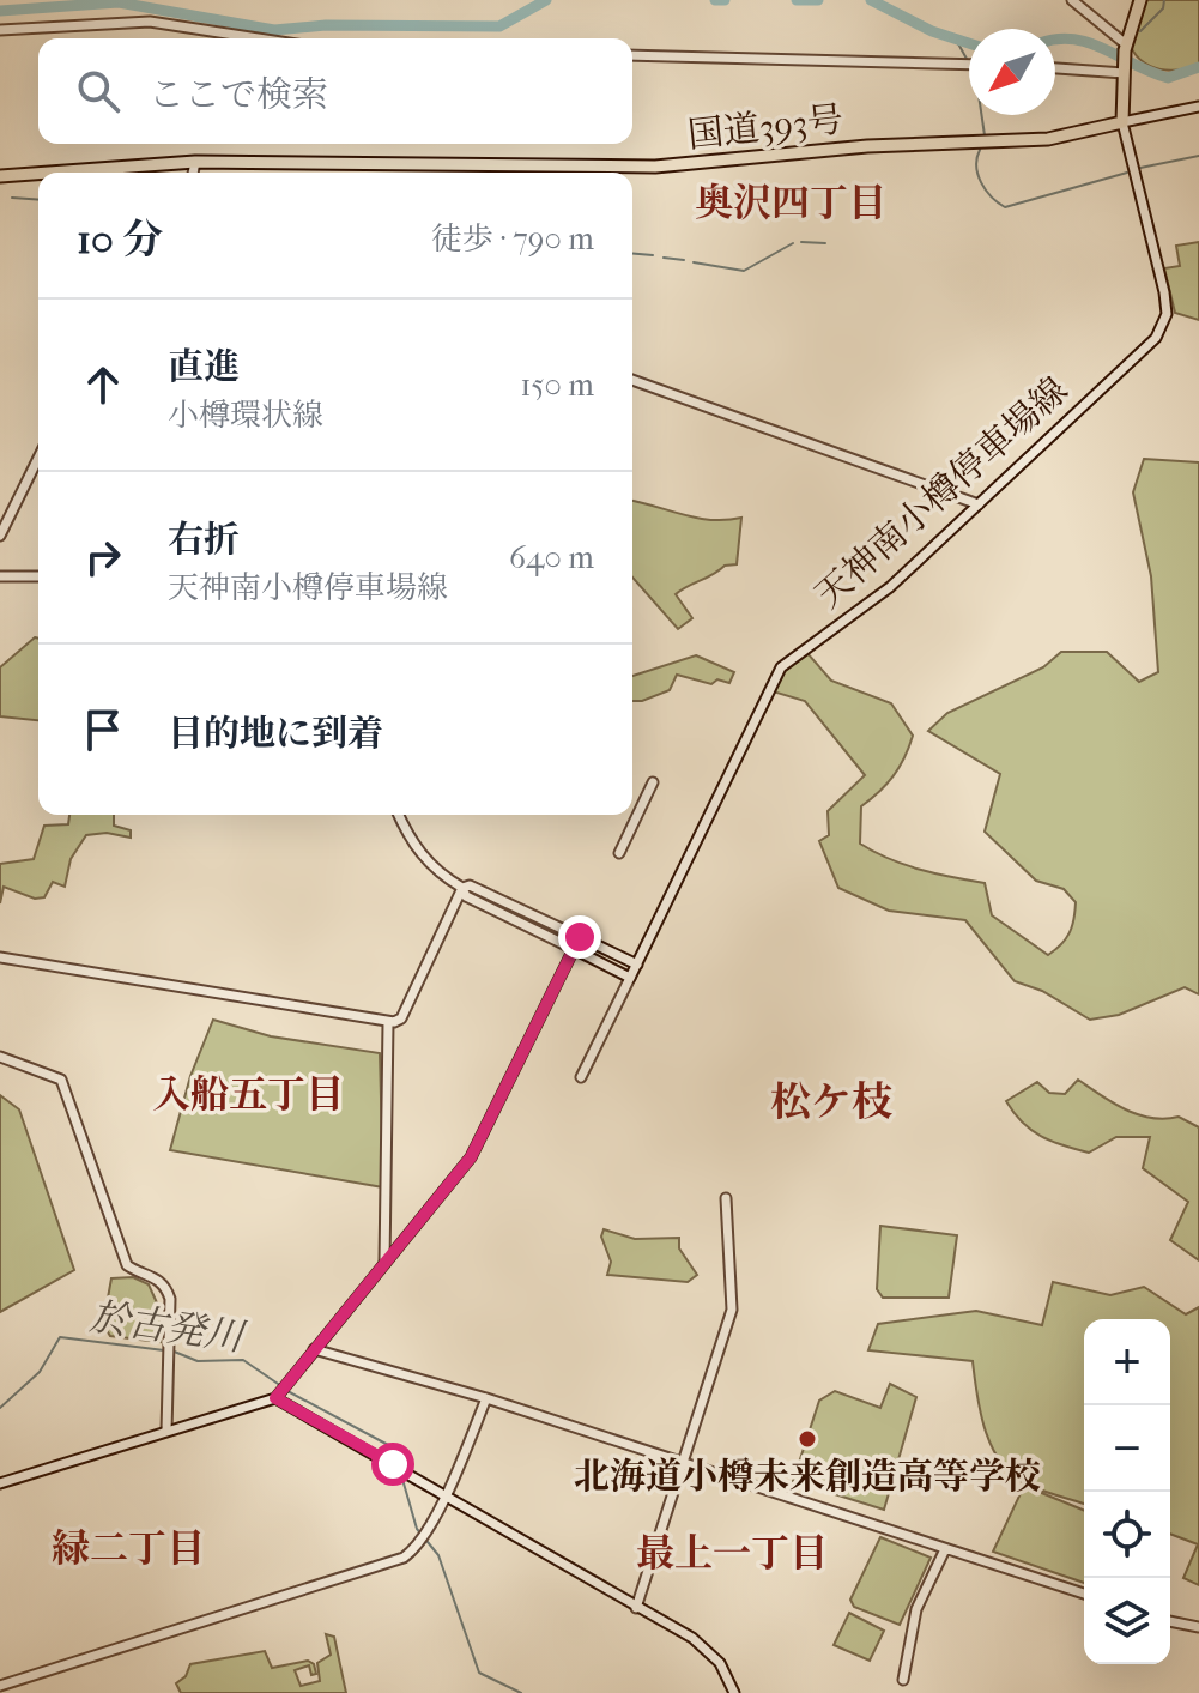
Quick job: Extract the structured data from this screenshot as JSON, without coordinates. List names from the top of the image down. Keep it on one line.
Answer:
{"streets":{"highway":["国道393号"],"street":["天神南小樽停車場線"]},"crossings":[["国道393号","天神南小樽停車場線"]],"districts":["奥沢四丁目","入船五丁目","松ケ枝","緑二丁目","最上一丁目"],"water":["於古発川"],"places":["北海道小樽未来創造高等学校"],"north":"bottom left","page":{"search":"ここで検索","heading":["10 分","徒歩 · 790 m"],"list":[["直進","小樽環状線","150 m"],["右折","天神南小樽停車場線","640 m"],"目的地に到着"],"map_buttons":["+","−"]}}
